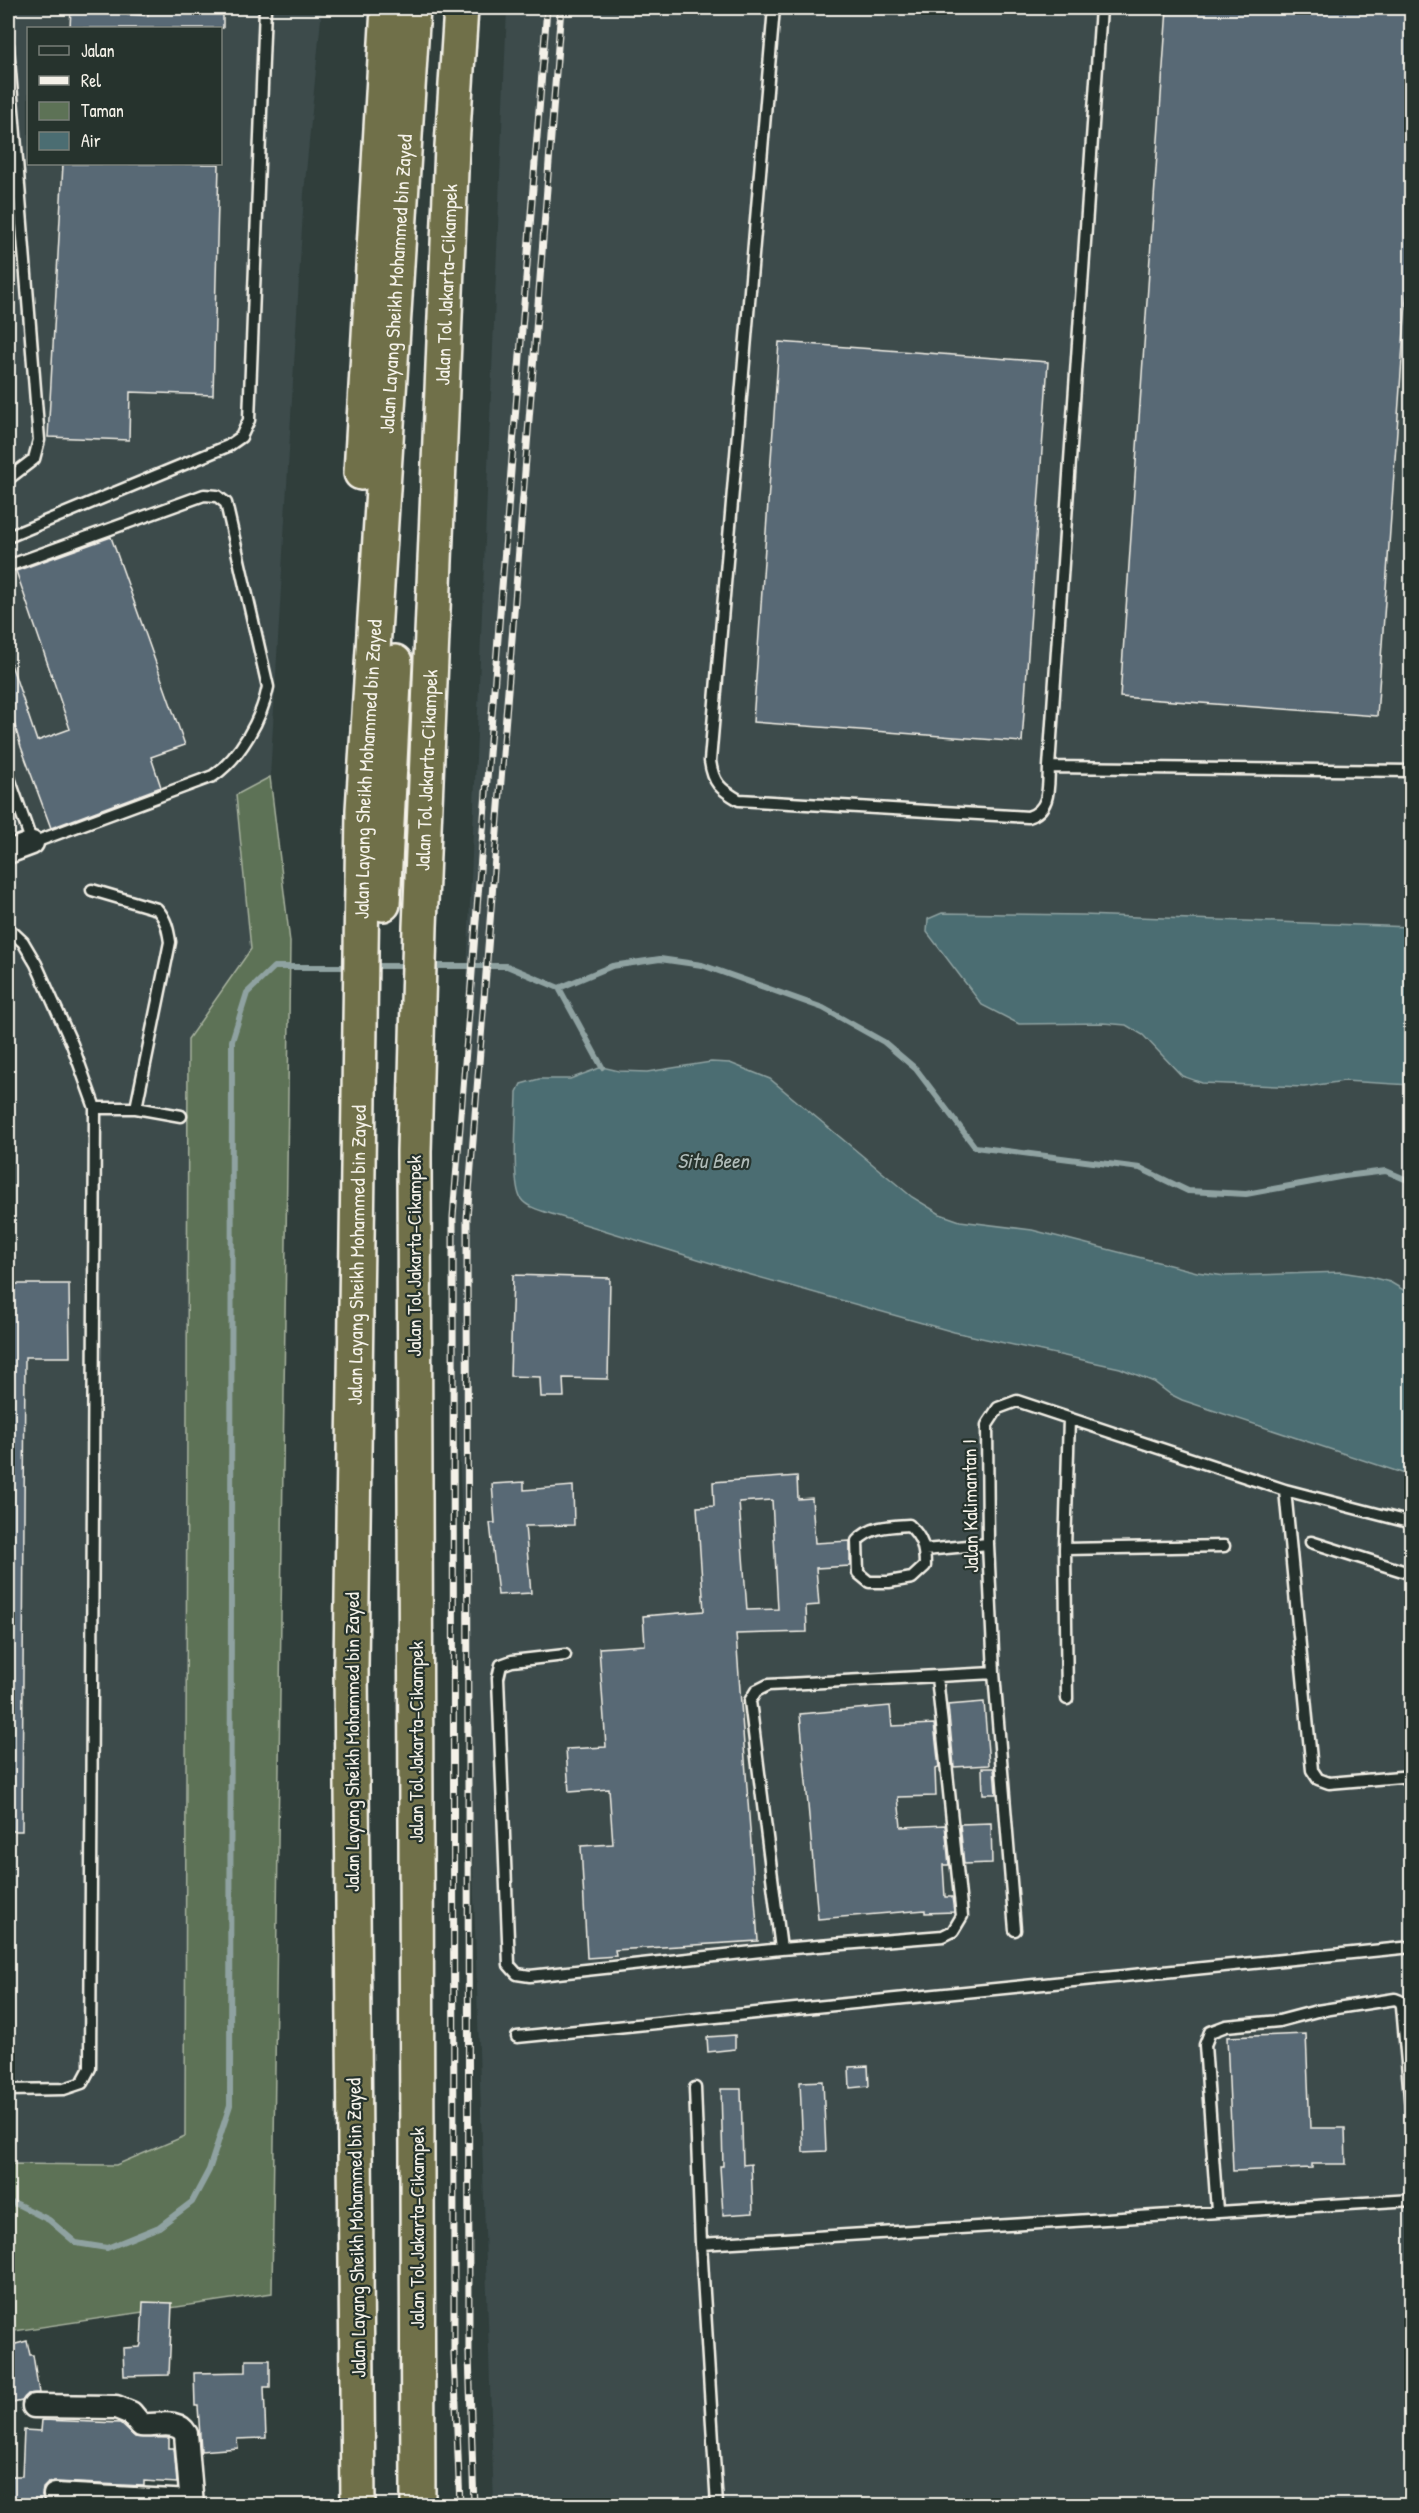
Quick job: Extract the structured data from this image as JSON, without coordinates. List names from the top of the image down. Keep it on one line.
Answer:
{"streets":{"highway":["Jalan Layang Sheikh Mohammed bin Zayed","Jalan Tol Jakarta–Cikampek"],"lane":["Jalan Kalimantan I"]},"water":["Situ Been"],"legend":["Jalan","Rel","Taman","Air"]}
